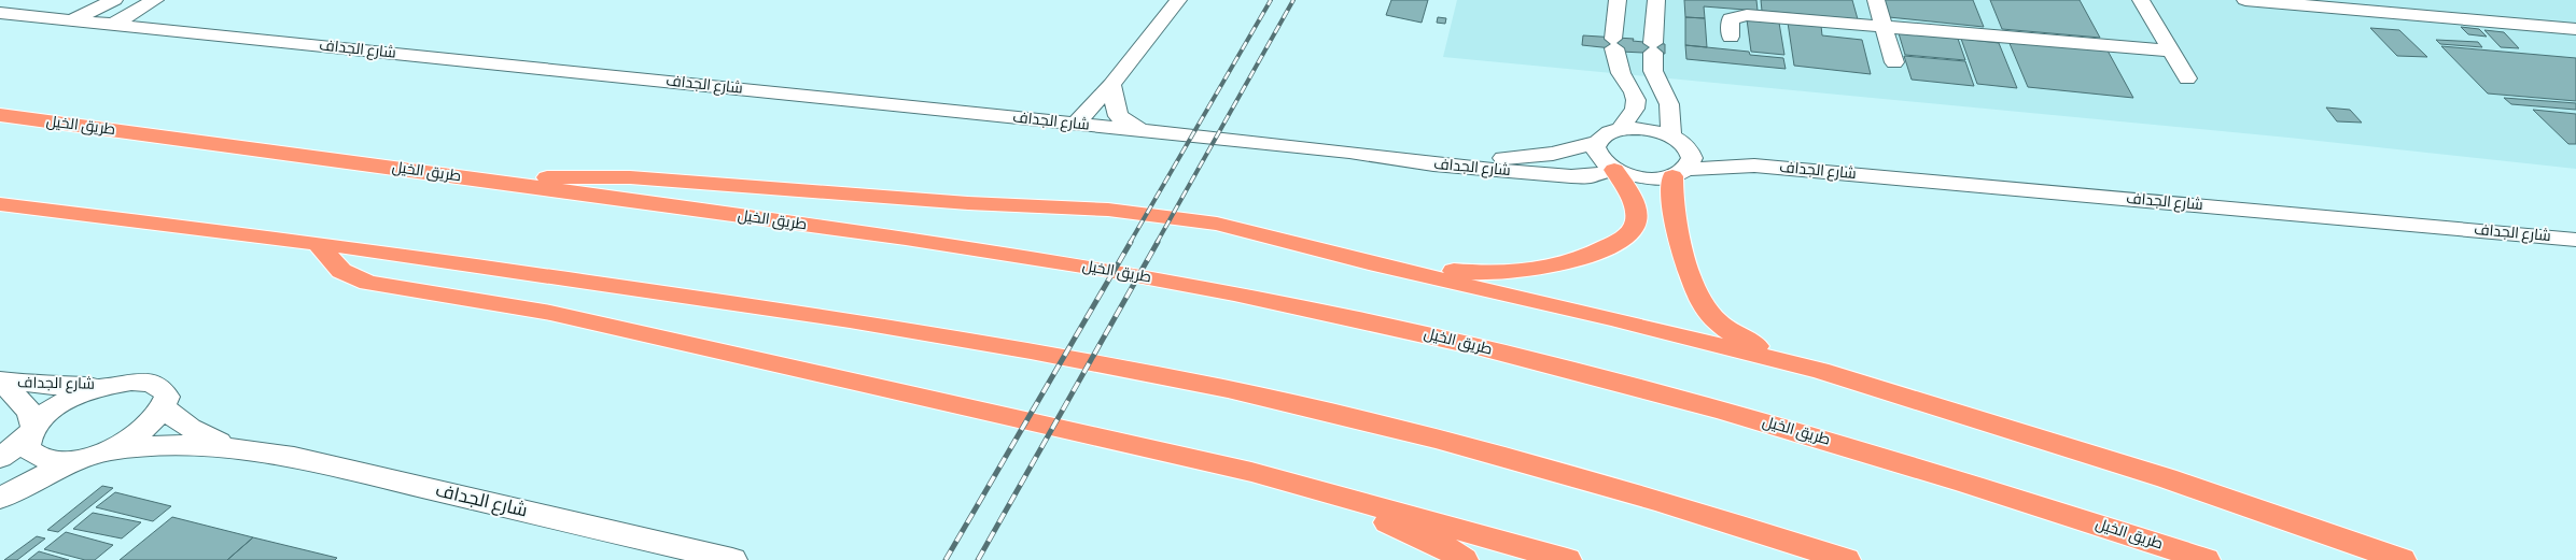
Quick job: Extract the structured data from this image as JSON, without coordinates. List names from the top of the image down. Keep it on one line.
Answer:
{"streets":{"highway":["طريق الخيل"],"street":["شارع الجداف"]}}
